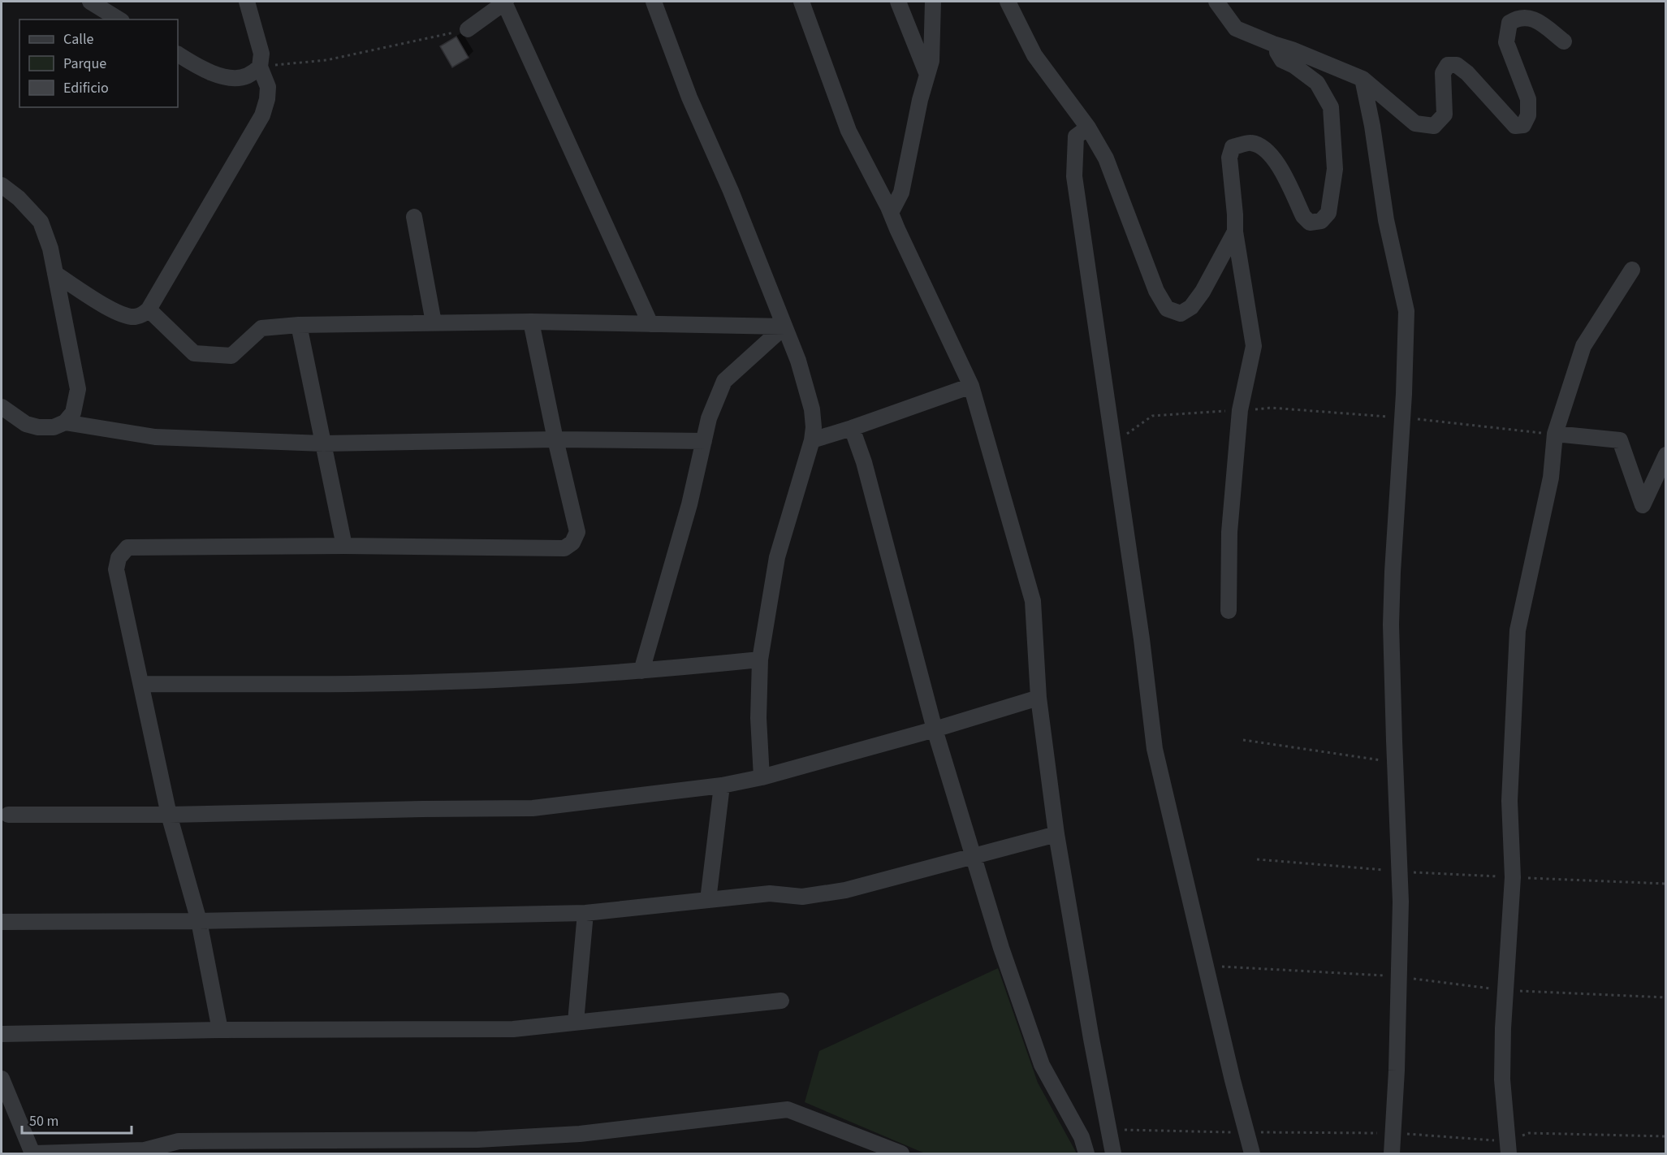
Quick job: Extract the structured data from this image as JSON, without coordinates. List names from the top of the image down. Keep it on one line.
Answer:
{"legend":["Calle","Parque","Edificio"],"scale_bar":"50 m"}
